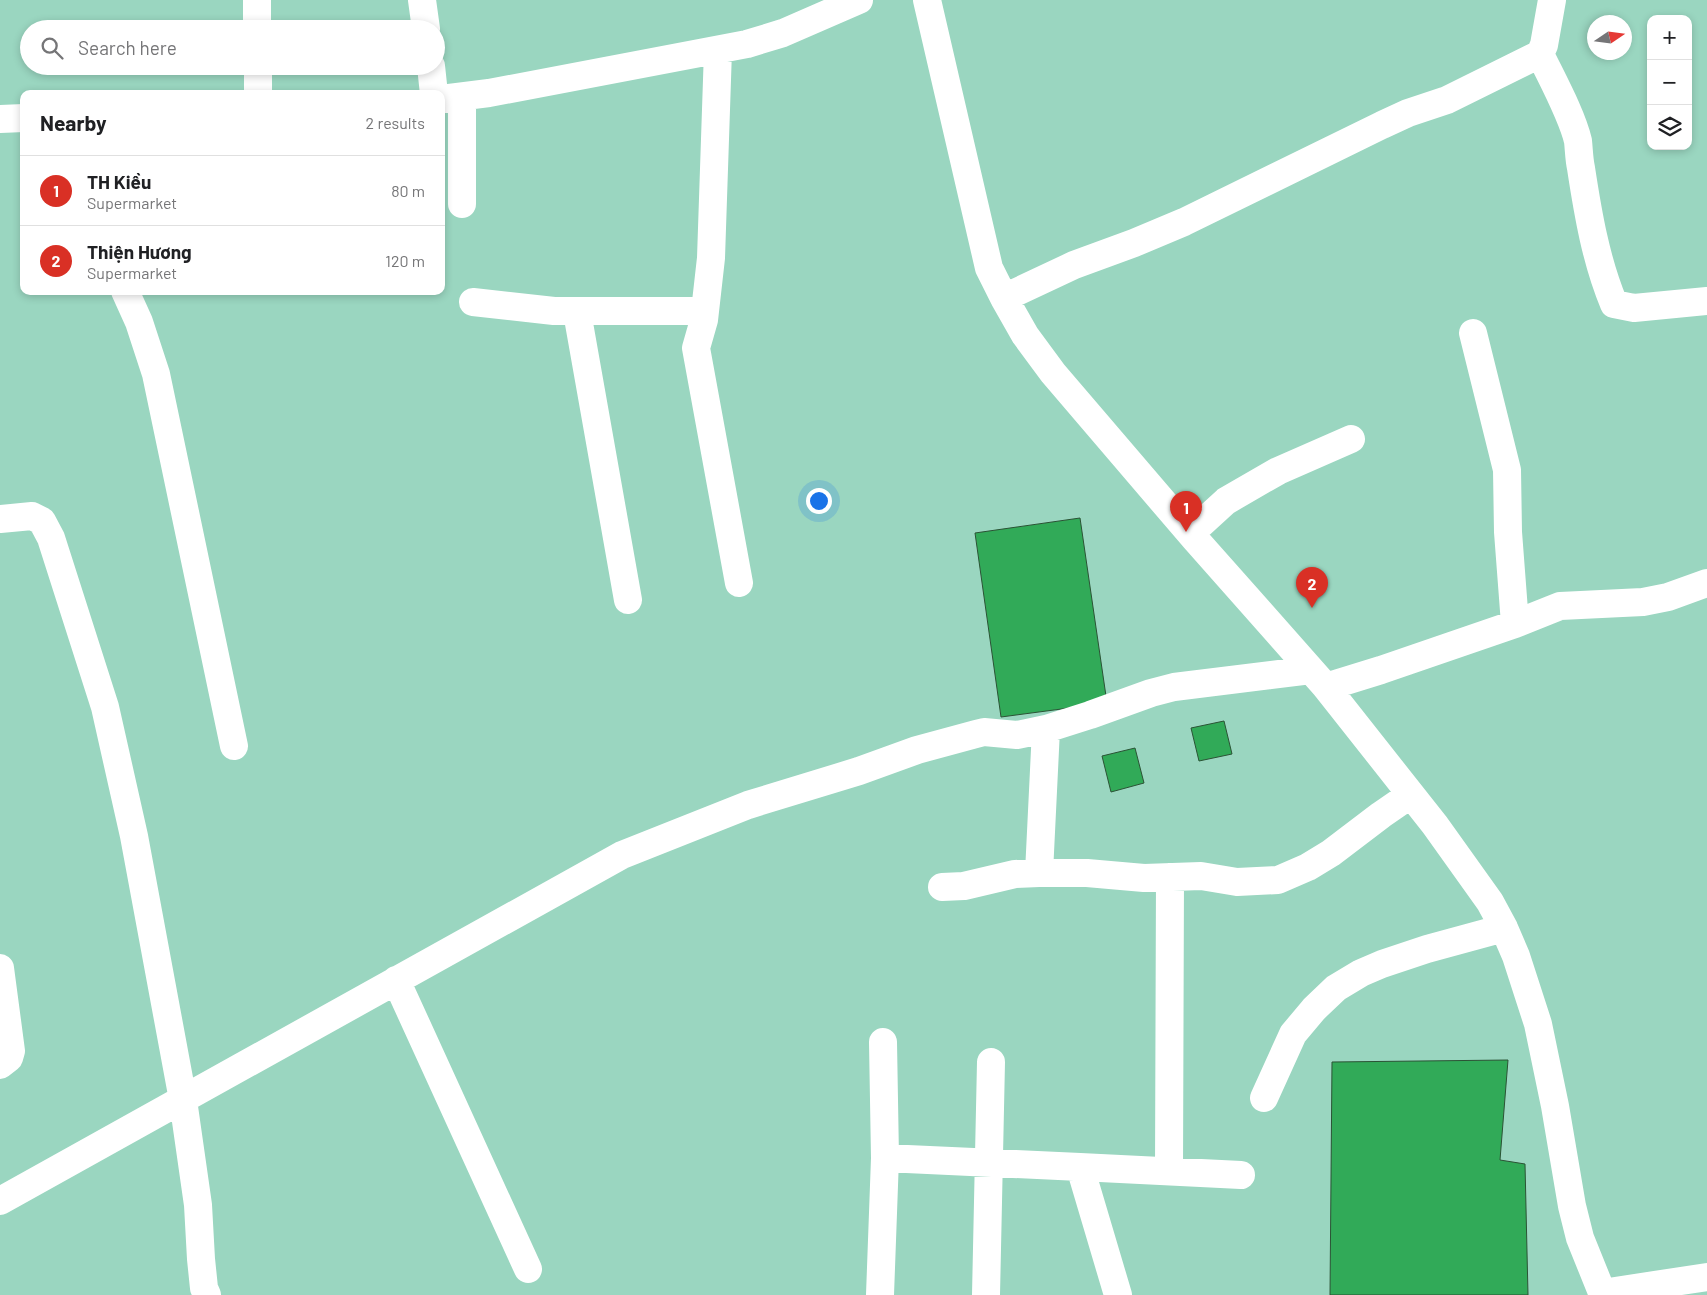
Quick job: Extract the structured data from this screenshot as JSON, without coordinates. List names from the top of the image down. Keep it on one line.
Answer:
{"north":"right","page":{"map_buttons":["+","−"],"search":"Search here","heading":["Nearby","2 results"],"list":[{"mark":"1","name":"TH Kiều","note":"Supermarket","value":"80 m"},{"mark":"2","name":"Thiện Hương","note":"Supermarket","value":"120 m"}],"pins":["1","2"]}}
